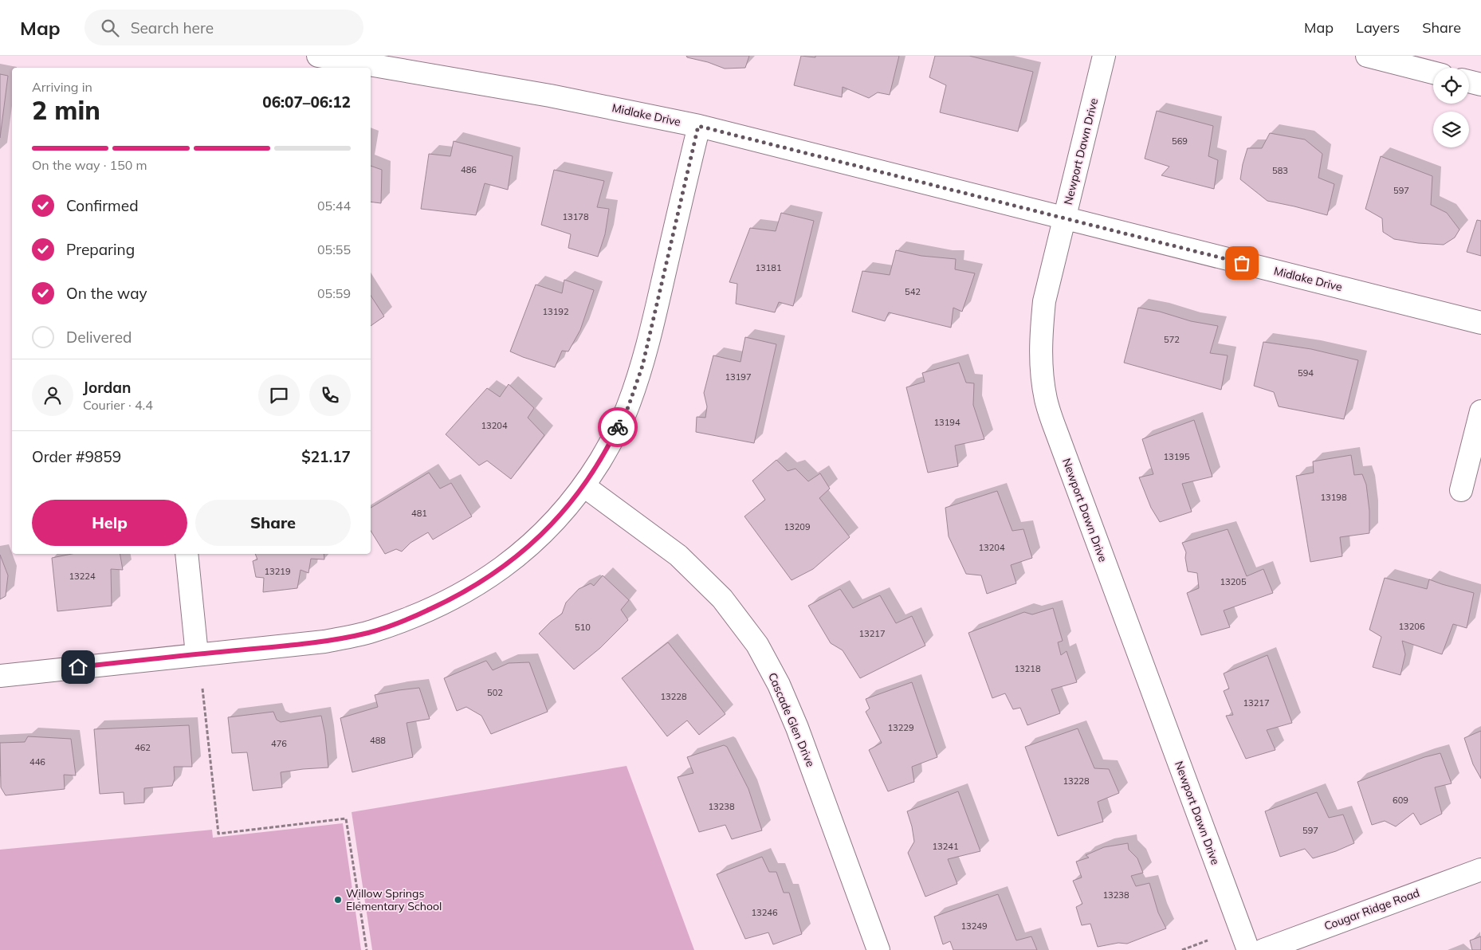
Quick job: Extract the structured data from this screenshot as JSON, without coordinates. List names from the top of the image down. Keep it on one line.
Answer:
{"streets":{"street":["Midlake Drive","Newport Dawn Drive","Cascade Glen Drive","Cougar Ridge Road"]},"crossings":[["Midlake Drive","Newport Dawn Drive"]],"places":["Willow Springs Elementary School"],"house_numbers":["569","486","583","597","13178","13181","542","13192","572","594","13197","13194","13204","13195","13198","481","13209","13204","13219","13224","13205","13206","510","13217","13218","502","13228","13217","13229","488","476","462","446","13228","609","13238","597","13241","13238","13246","13249"],"page":{"header":"Map","search":"Search here","nav":["Map","Layers","Share"],"heading":["2 min","Arriving in","06:07–06:12"],"panel":["Jordan","Courier · 4.4","Order #9859","$21.17"],"bar":"On the way · 150 m","list":[["Confirmed","05:44"],["Preparing","05:55"],["On the way","05:59"],"Delivered"],"buttons":["Help","Share"]}}
